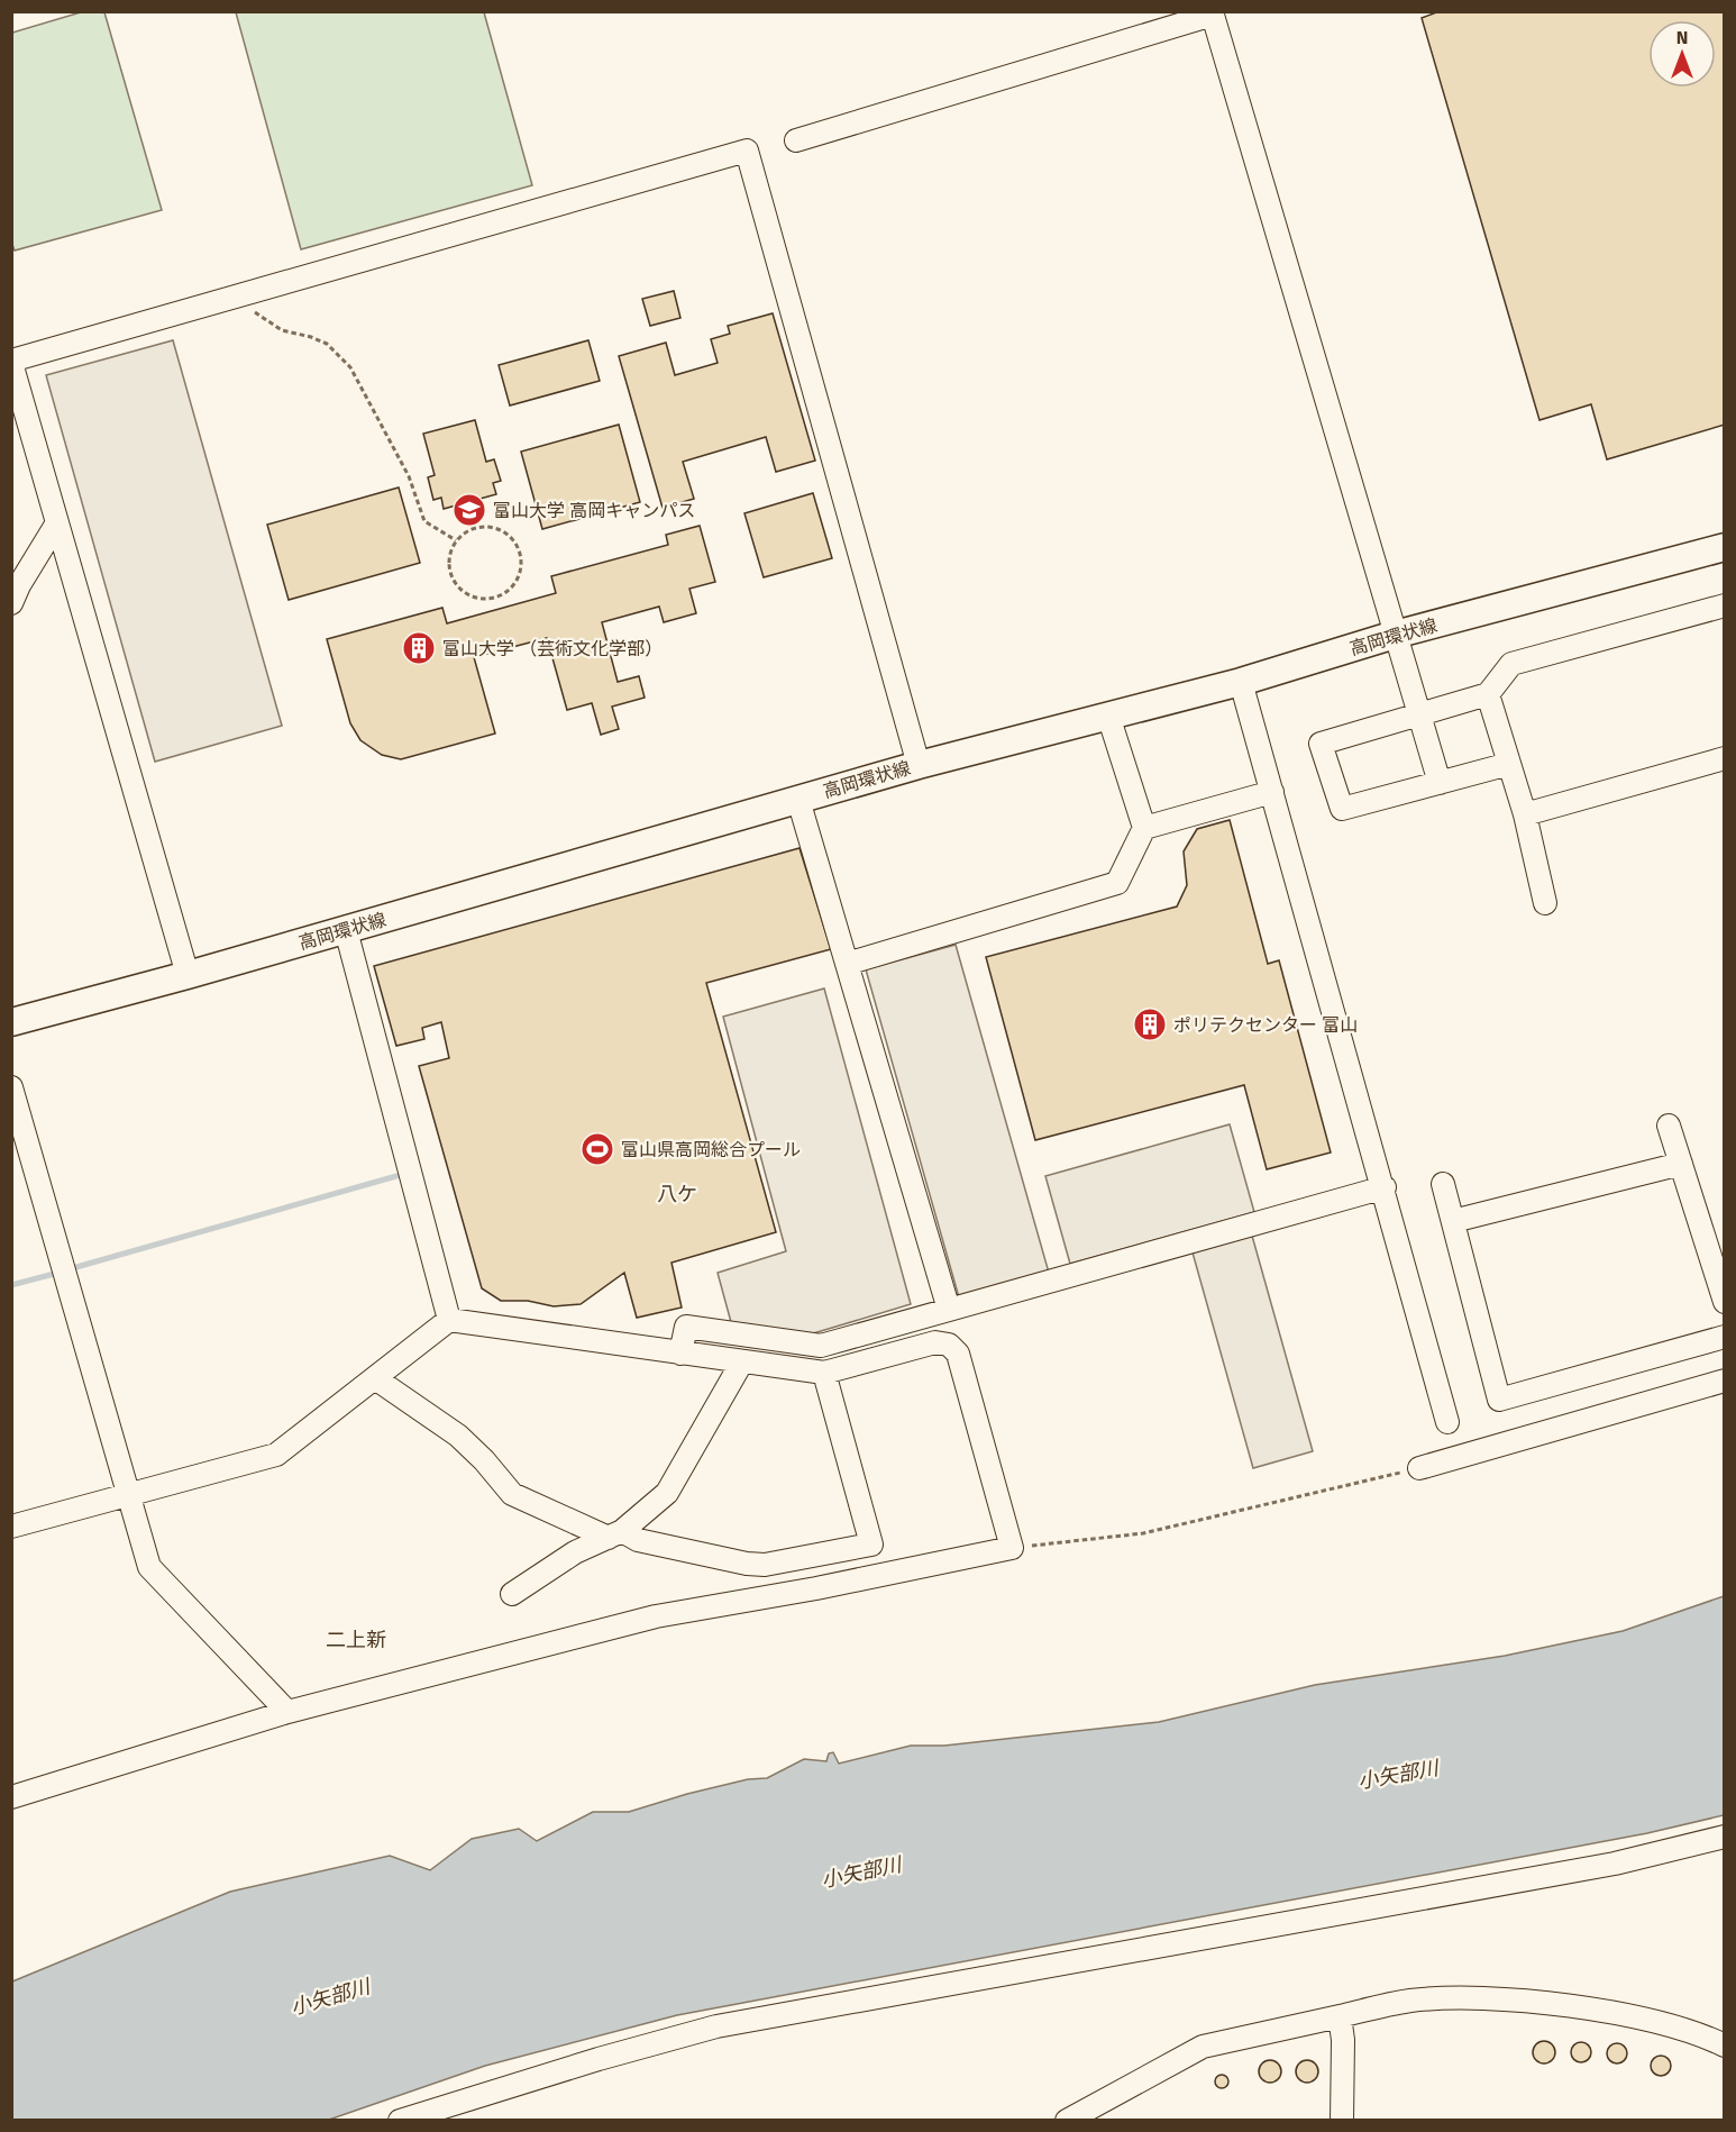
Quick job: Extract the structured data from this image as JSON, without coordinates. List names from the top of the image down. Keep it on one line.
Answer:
{"streets":{"main road":["高岡環状線"]},"districts":["八ケ","二上新"],"water":["小矢部川"],"places":{"school or university":["富山大学 高岡キャンパス"],"building":["富山大学 （芸術文化学部）","ポリテクセンター 富山"],"sports":["富山県高岡総合プール"]},"north":"top"}
